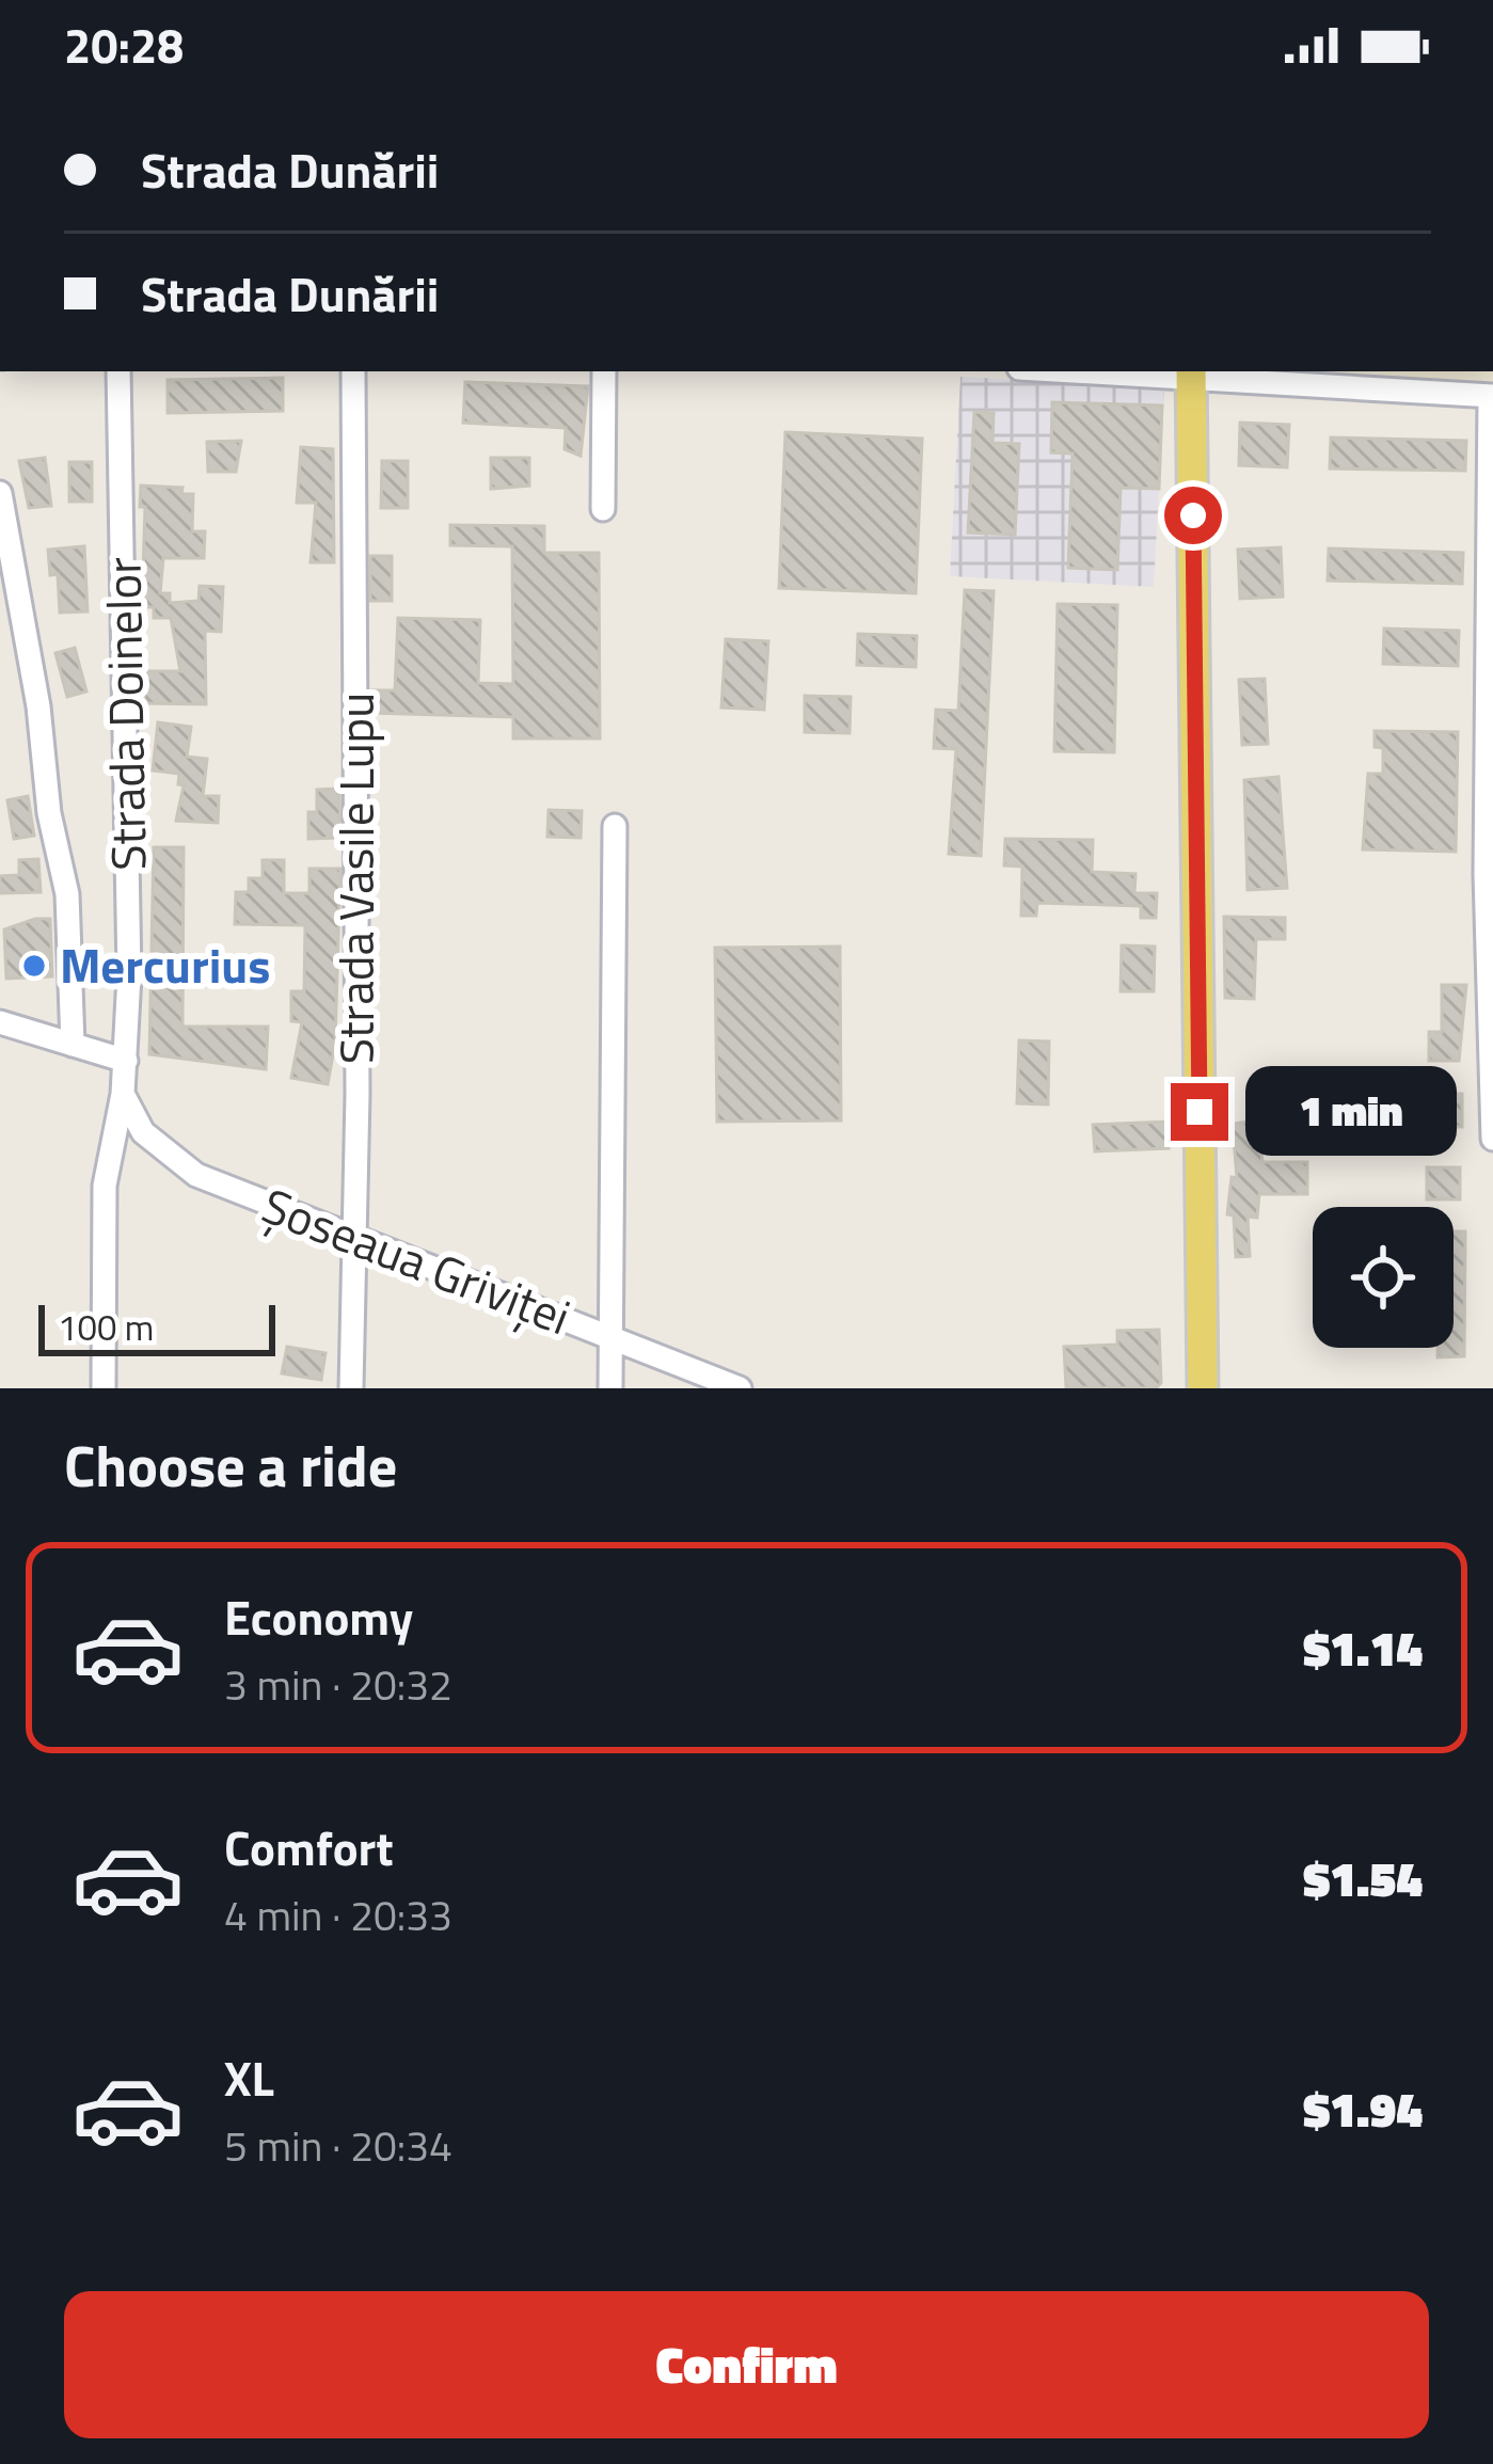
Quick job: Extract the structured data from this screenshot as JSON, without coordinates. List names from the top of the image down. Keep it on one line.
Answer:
{"streets":{"street":["Strada Doinelor","Strada Vasile Lupu","Șoseaua Griviţei"]},"crossings":[["Strada Doinelor","Șoseaua Griviţei"],["Strada Vasile Lupu","Șoseaua Griviţei"]],"places":["Mercurius"],"scale_bar":"100 m","page":{"status":"20:28","banner":["Strada Dunării","Strada Dunării"],"bubble":"1 min","scale":"100 m","heading":"Choose a ride","list":[{"name":"Economy","note":"3 min · 20:32","value":"$1.14"},{"name":"Comfort","note":"4 min · 20:33","value":"$1.54"},{"name":"XL","note":"5 min · 20:34","value":"$1.94"}],"buttons":"Confirm"}}
